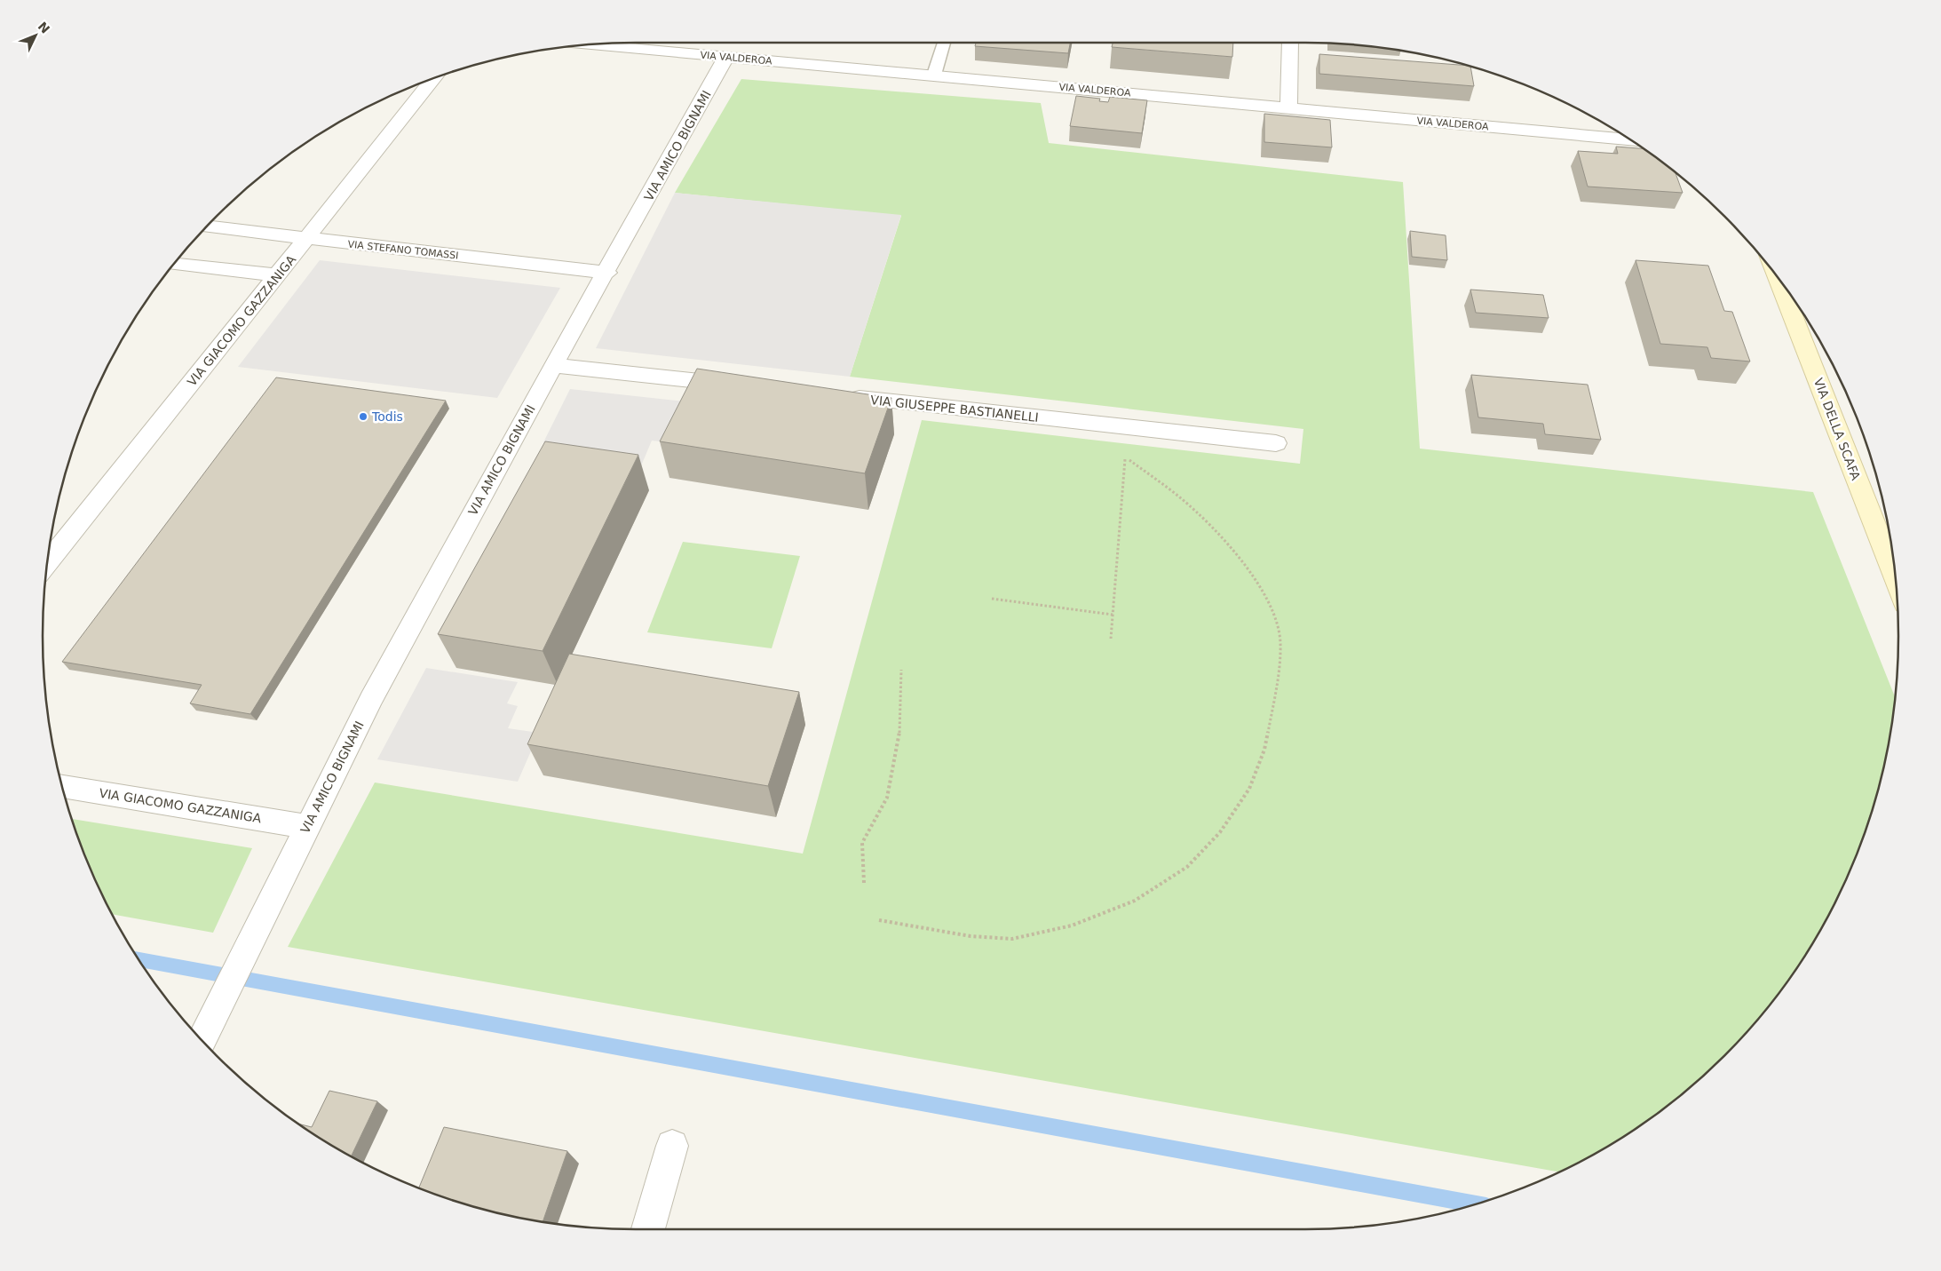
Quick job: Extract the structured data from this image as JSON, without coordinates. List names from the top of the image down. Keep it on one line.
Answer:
{"streets":{"street":["VIA VALDEROA","VIA AMICO BIGNAMI","VIA STEFANO TOMASSI","VIA GIACOMO GAZZANIGA","VIA GIUSEPPE BASTIANELLI","VIA DELLA SCAFA"]},"crossings":[["VIA VALDEROA","VIA AMICO BIGNAMI"],["VIA AMICO BIGNAMI","VIA STEFANO TOMASSI"],["VIA AMICO BIGNAMI","VIA GIACOMO GAZZANIGA"],["VIA STEFANO TOMASSI","VIA GIACOMO GAZZANIGA"]],"places":["Todis"],"north":"top right"}
